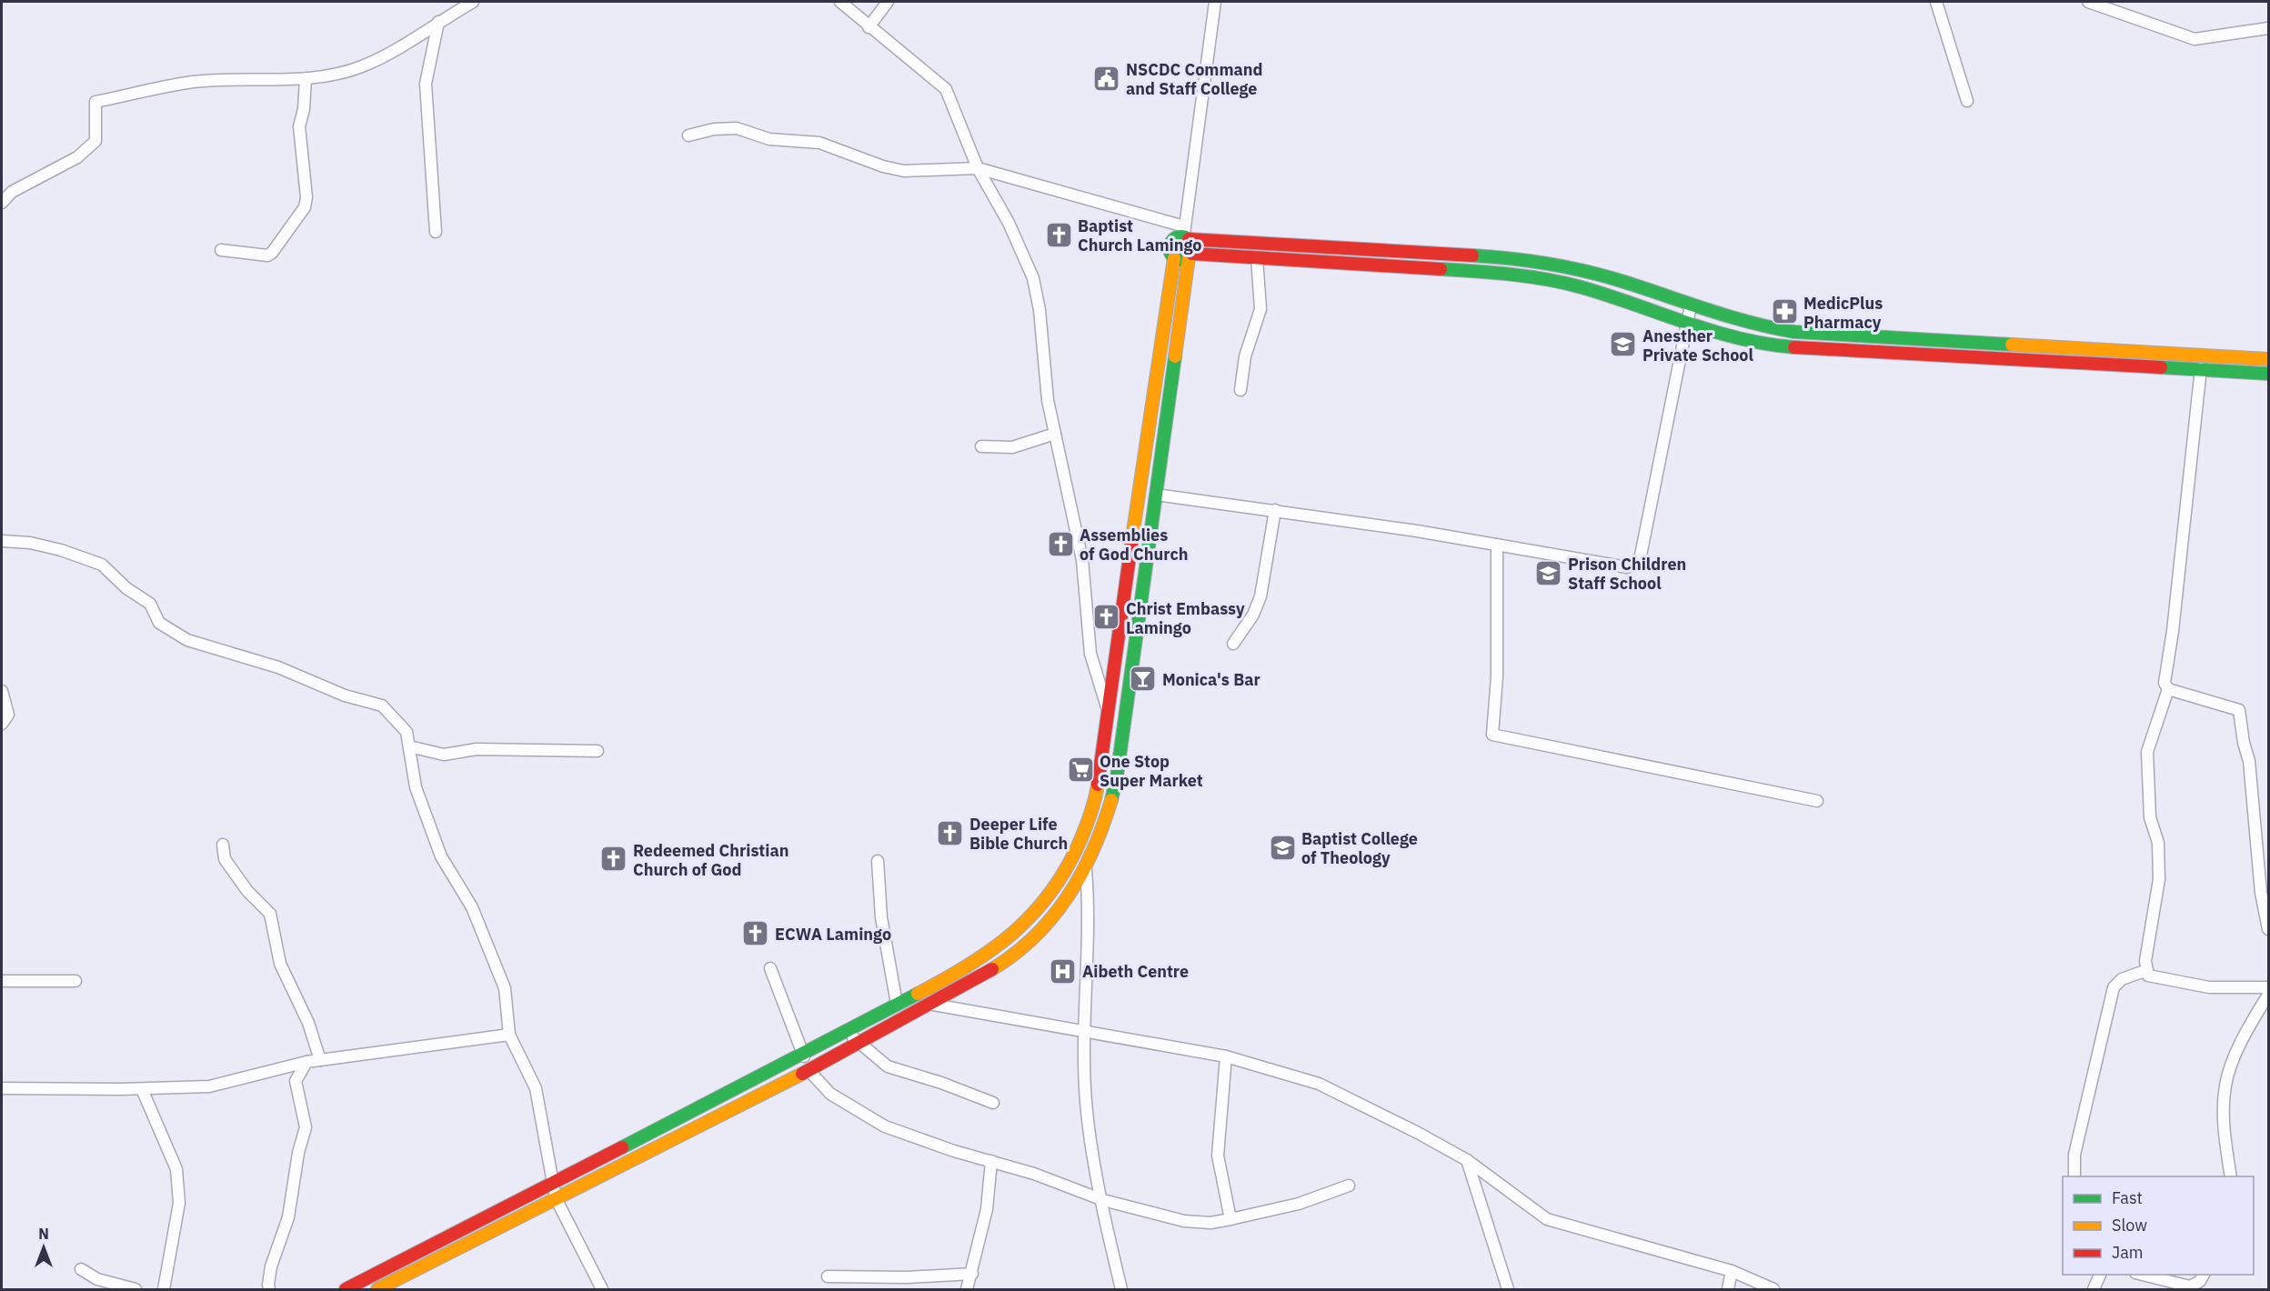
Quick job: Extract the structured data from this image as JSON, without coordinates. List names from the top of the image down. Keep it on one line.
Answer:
{"places":{"public building":["NSCDC Command and Staff College"],"church":["Baptist Church Lamingo","Assemblies of God Church","Christ Embassy Lamingo","Deeper Life Bible Church","Redeemed Christian Church of God","ECWA Lamingo"],"pharmacy":["MedicPlus Pharmacy"],"school or university":["Anesther Private School","Prison Children Staff School","Baptist College of Theology"],"bar":["Monica's Bar"],"supermarket":["One Stop Super Market"],"hospital":["Aibeth Centre"]},"legend":["Fast","Slow","Jam"],"north":"top"}
